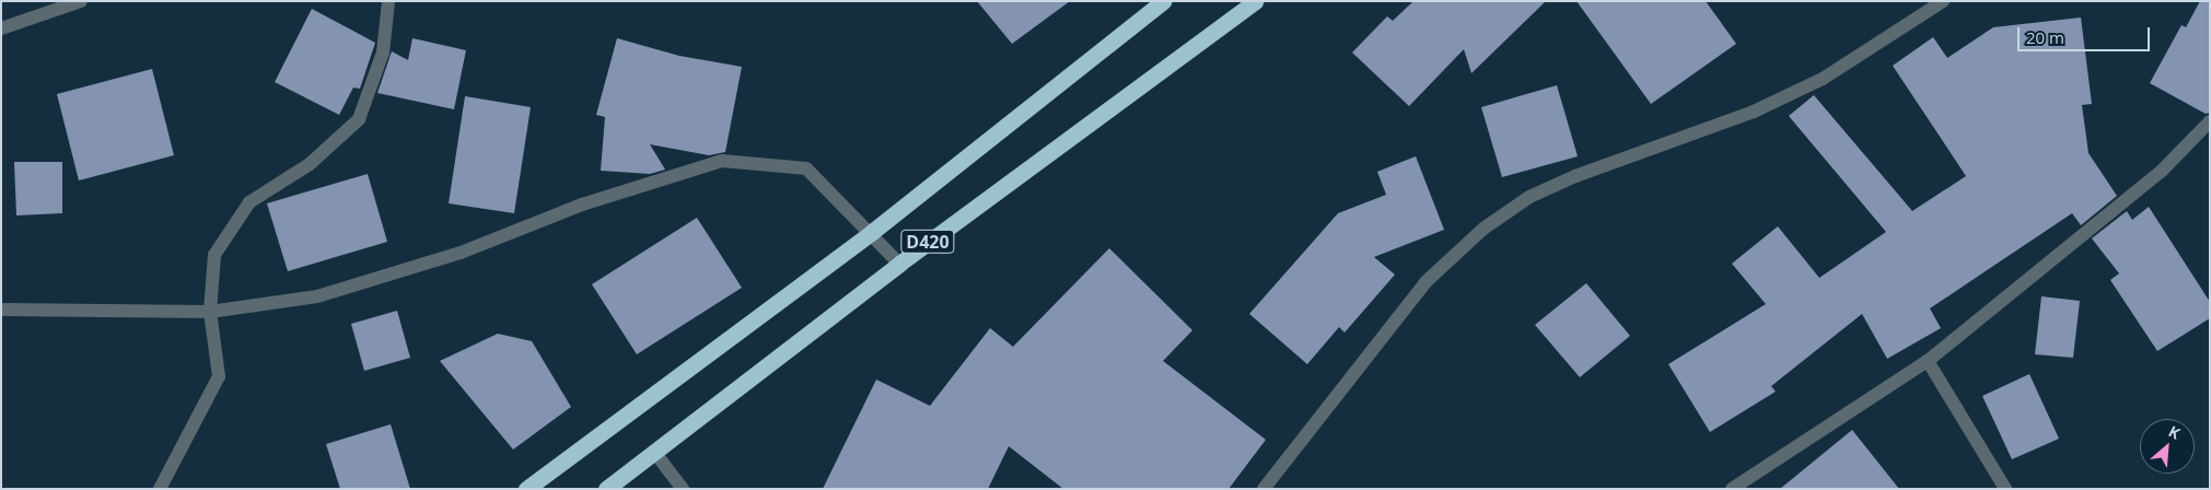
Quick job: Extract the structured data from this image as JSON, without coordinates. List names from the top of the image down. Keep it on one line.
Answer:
{"streets":{"highway":["D420"]},"scale_bar":"20 m","north":"top right"}
